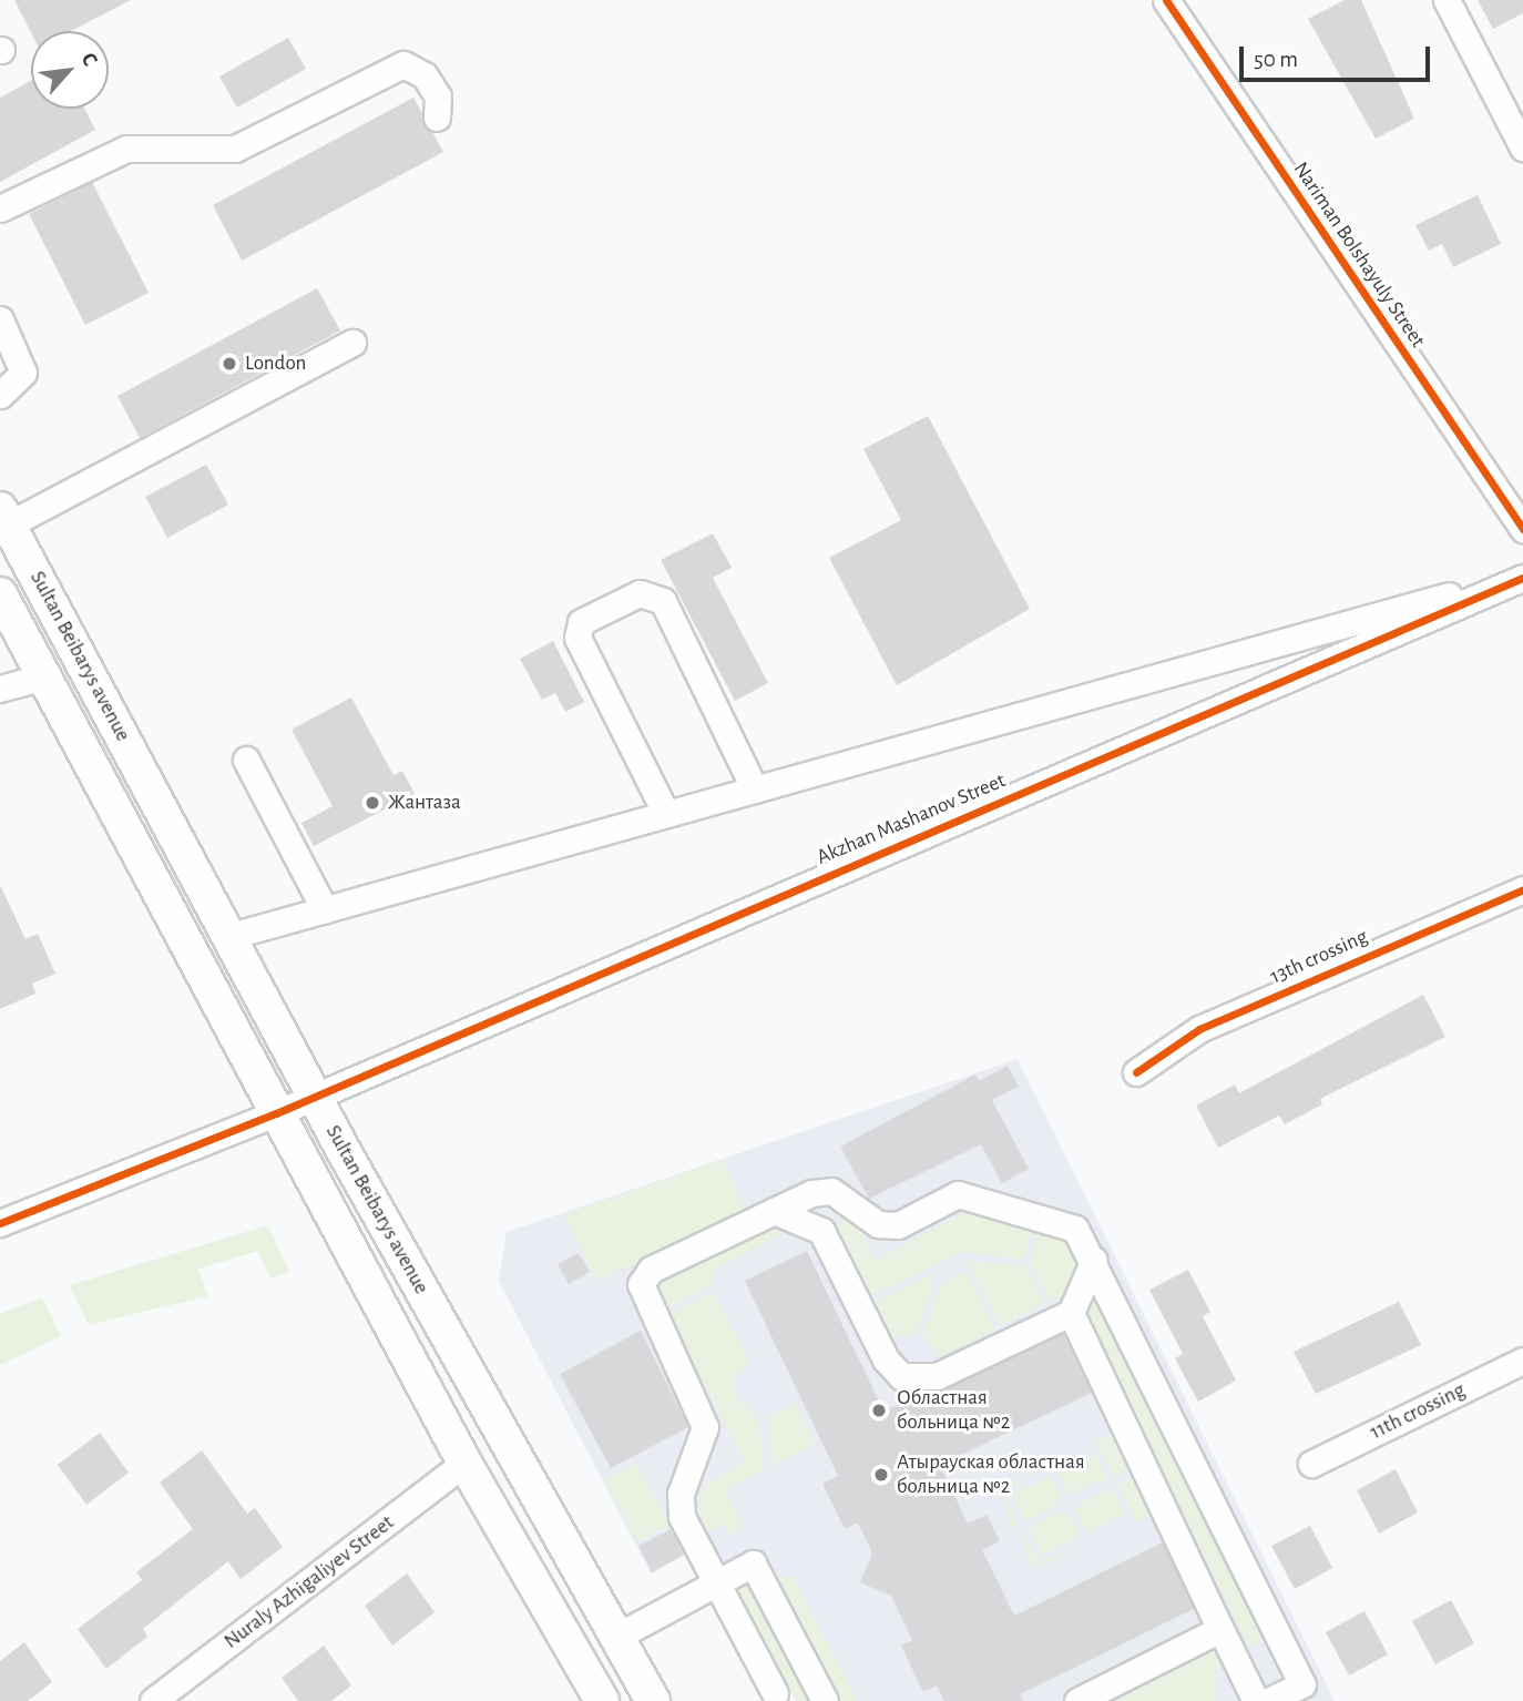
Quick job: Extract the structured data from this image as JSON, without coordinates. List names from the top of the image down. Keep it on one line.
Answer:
{"streets":{"main road":["Sultan Beibarys avenue"],"street":["Nariman Bolshayuly Street","Akzhan Mashanov Street","13th crossing","11th crossing","Nuraly Azhigaliyev Street"]},"crossings":[["Sultan Beibarys avenue","Akzhan Mashanov Street"],["Sultan Beibarys avenue","Nuraly Azhigaliyev Street"]],"places":["London","Жантаза","Областная больница №2","Атырауская областная больница №2"],"scale_bar":"50 m","north":"top right"}
